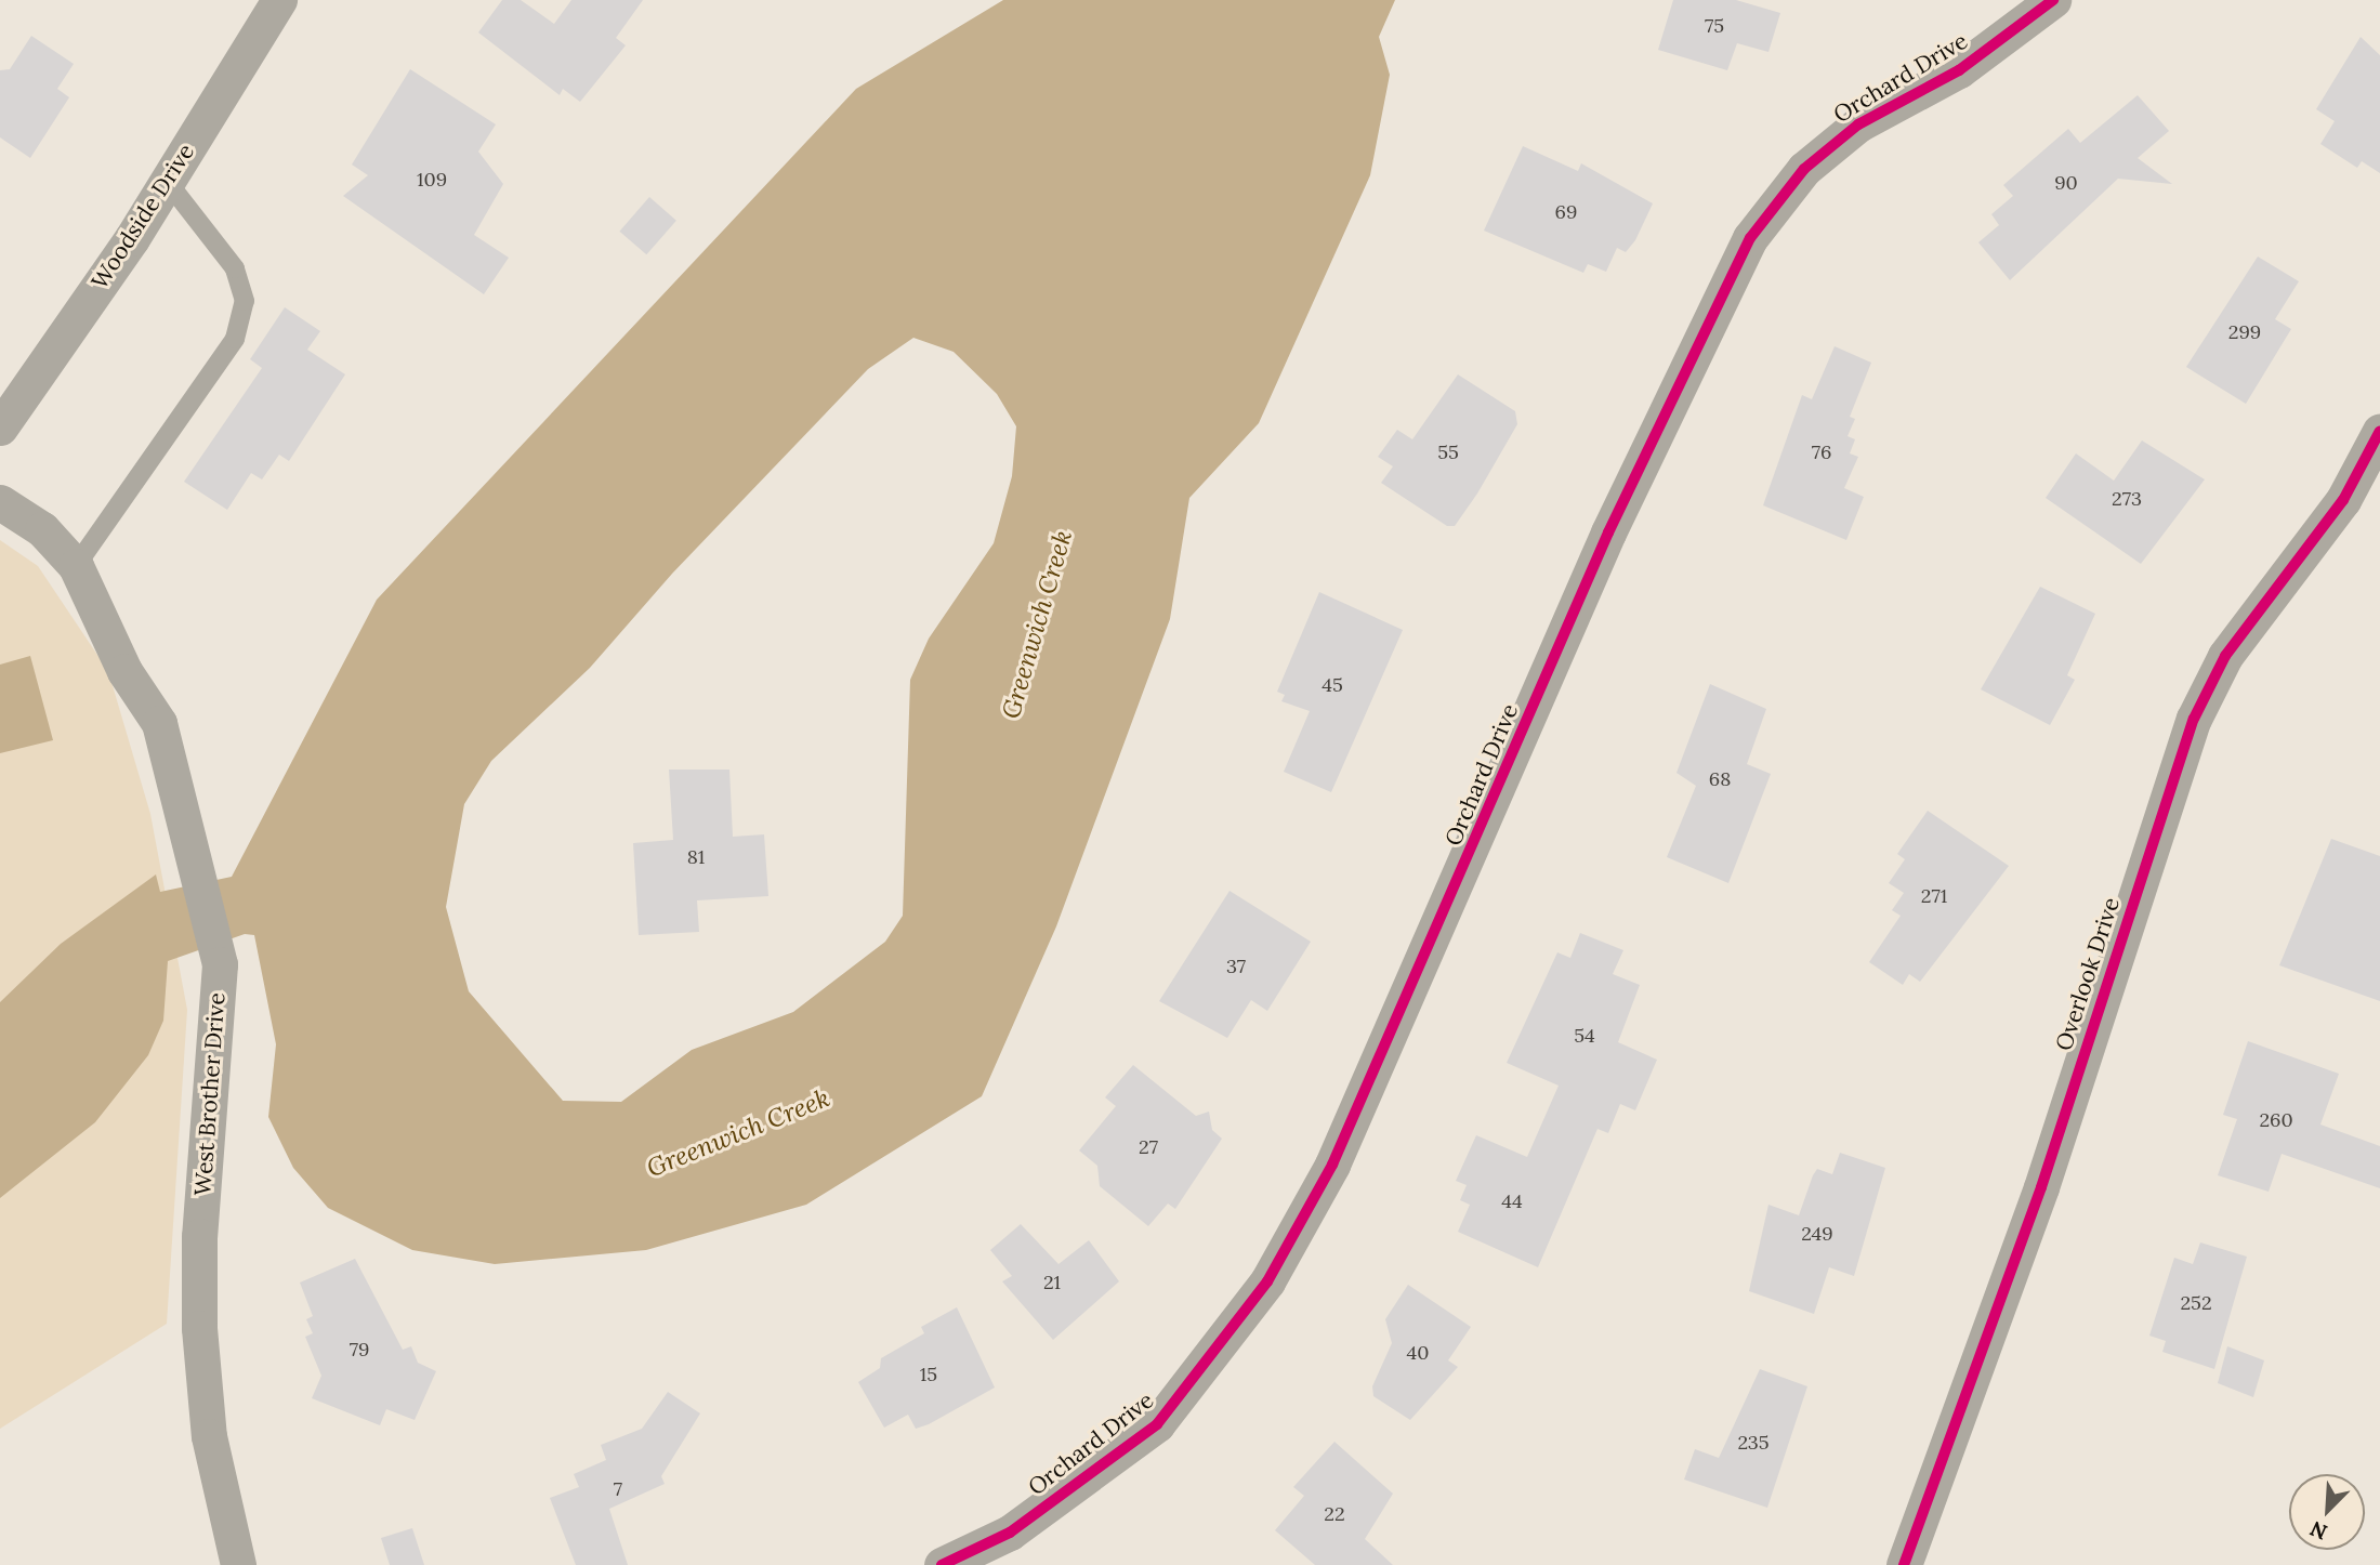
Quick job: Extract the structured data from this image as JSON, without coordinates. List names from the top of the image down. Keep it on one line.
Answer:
{"streets":{"street":["Orchard Drive","Woodside Drive","Overlook Drive","West Brother Drive"]},"water":["Greenwich Creek"],"house_numbers":["75","109","90","69","299","55","76","273","45","68","81","271","37","54","260","27","44","249","21","252","79","40","15","235","7","22"],"north":"bottom left"}
